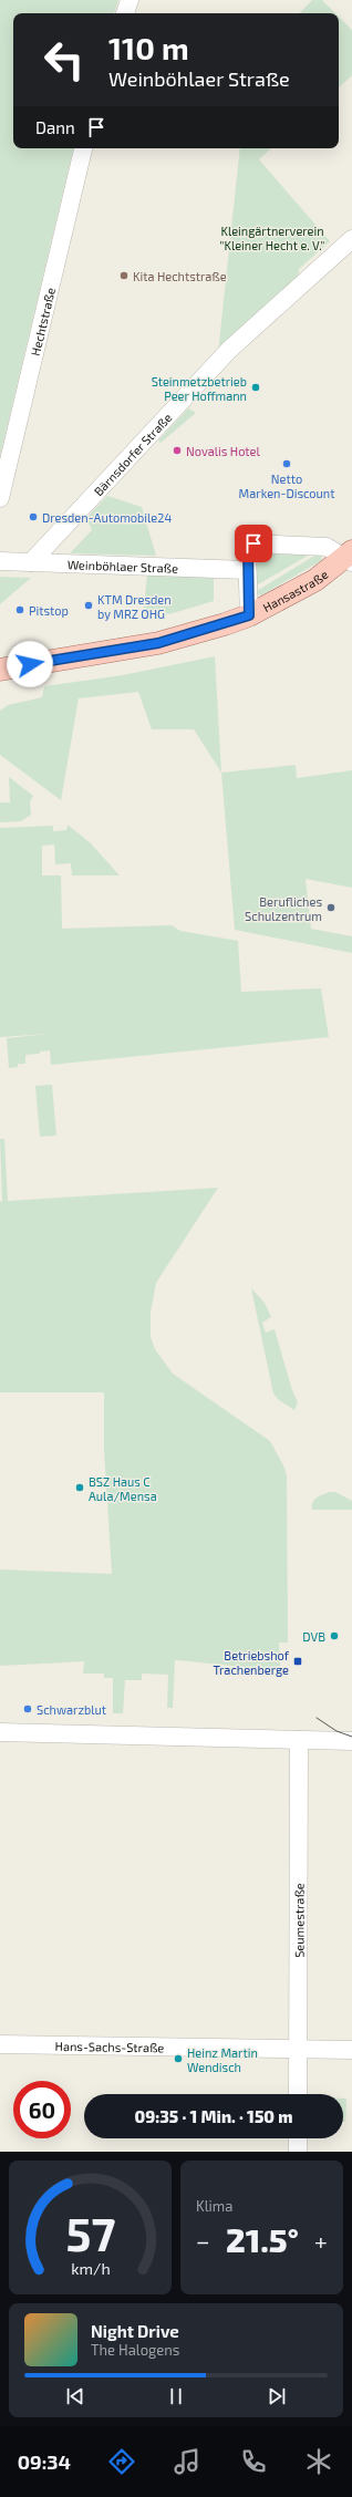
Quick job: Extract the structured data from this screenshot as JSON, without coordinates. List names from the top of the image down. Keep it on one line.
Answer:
{"streets":{"main road":["Hansastraße"],"street":["Hechtstraße","Bärnsdorfer Straße","Weinböhlaer Straße","Seumestraße","Hans-Sachs-Straße"]},"crossings":[["Bärnsdorfer Straße","Weinböhlaer Straße"],["Seumestraße","Hans-Sachs-Straße"]],"parks":["Kleingärtnerverein \"Kleiner Hecht e. V.\""],"places":{"other":["Kita Hechtstraße","Steinmetzbetrieb Peer Hoffmann","Novalis Hotel","Netto Marken-Discount","Dresden-Automobile24","KTM Dresden by MRZ OHG","Pitstop","Berufliches Schulzentrum","BSZ Haus C Aula/Mensa","DVB","Schwarzblut","Heinz Martin Wendisch"],"transit":["Betriebshof Trachenberge"]},"page":{"turn":["110 m","Weinböhlaer Straße"],"then":"Dann","limit":"60","trip":"09:35 · 1 Min. · 150 m","tile":"Klima","heat":["−","21.5°","+"],"song":["Night Drive","The Halogens"],"tabs":"09:34","gauge":["57","km/h"]}}
